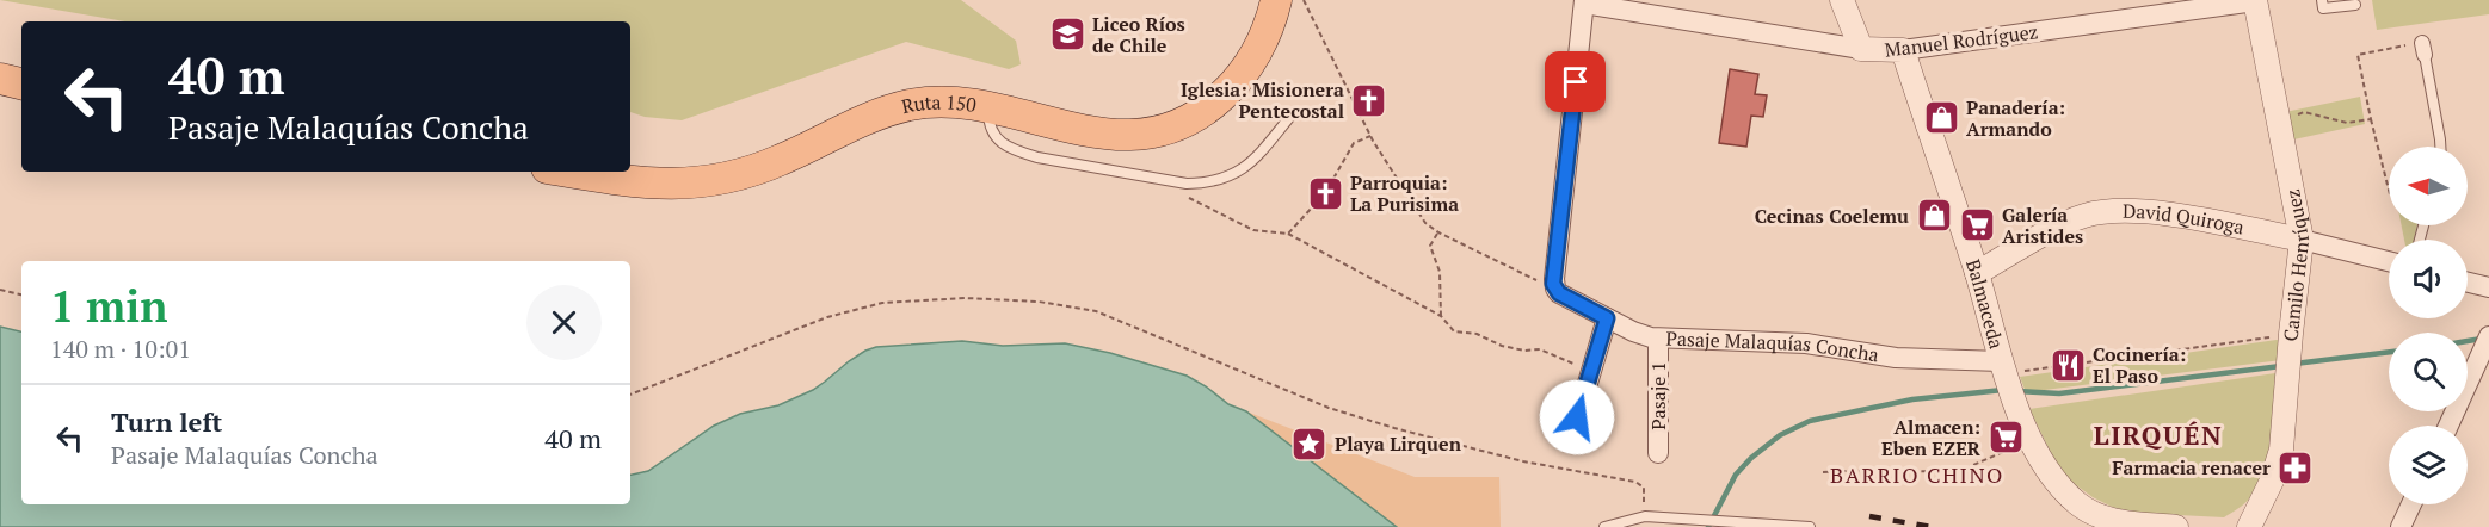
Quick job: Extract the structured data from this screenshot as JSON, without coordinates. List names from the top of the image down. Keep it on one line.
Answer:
{"streets":{"main road":["Ruta 150"],"street":["Manuel Rodríguez","David Quiroga","Camilo Henríquez","Balmaceda","Pasaje Malaquías Concha","Pasaje 1"]},"crossings":[["Manuel Rodríguez","Camilo Henríquez"],["Manuel Rodríguez","Balmaceda"],["David Quiroga","Camilo Henríquez"],["David Quiroga","Balmaceda"],["Balmaceda","Pasaje Malaquías Concha"],["Pasaje Malaquías Concha","Pasaje 1"]],"districts":["LIRQUÉN","BARRIO CHINO"],"places":{"school or university":["Liceo Ríos de Chile"],"church":["Iglesia: Misionera Pentecostal","Parroquia: La Purisima"],"shop":["Panadería: Armando","Cecinas Coelemu"],"supermarket":["Galería Aristides","Almacen: Eben EZER"],"restaurant":["Cocinería: El Paso"],"place":["Playa Lirquen"],"pharmacy":["Farmacia renacer"]},"north":"left","page":{"turn":["40 m","Pasaje Malaquías Concha"],"heading":["1 min","140 m · 10:01"],"list":[{"name":"Turn left","note":"Pasaje Malaquías Concha","value":"40 m"}]}}
